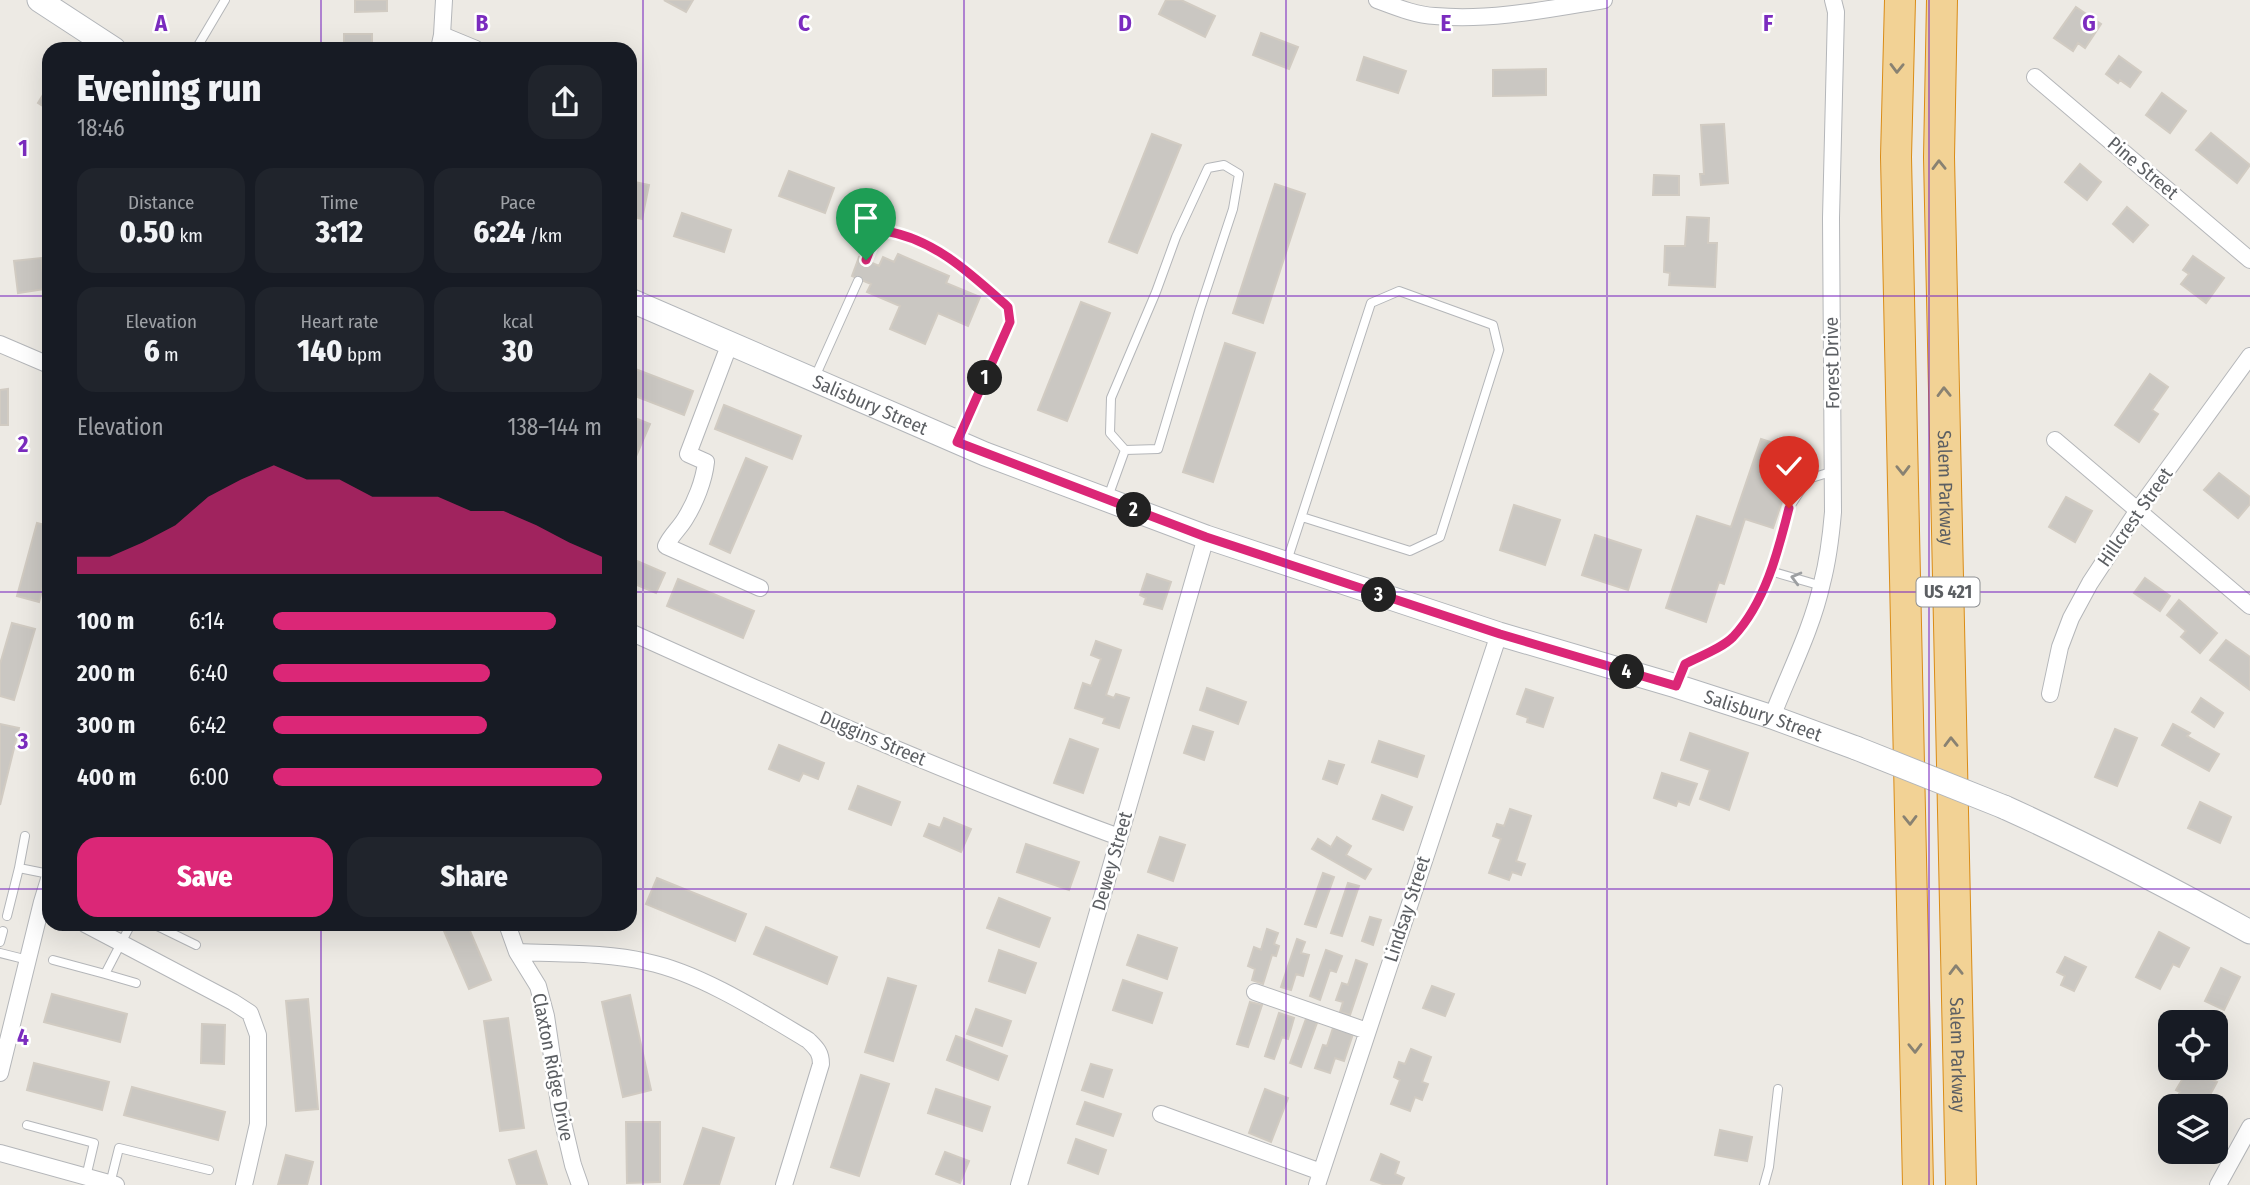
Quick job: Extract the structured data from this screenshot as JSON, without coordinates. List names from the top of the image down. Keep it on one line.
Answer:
{"streets":{"highway":["Salem Parkway","US 421"],"main road":["Salisbury Street"],"street":["Pine Street","Forest Drive","Hillcrest Street","Duggins Street","Dewey Street","Lindsay Street","Claxton Ridge Drive"]},"crossings":[["Forest Drive","Salisbury Street"],["Salisbury Street","Dewey Street"],["Salisbury Street","Lindsay Street"],["Duggins Street","Dewey Street"]],"page":{"heading":["Evening run","18:46"],"stats":[["Distance","0.50 km"],["Time","3:12"],["Pace","6:24 /km"],["Elevation","6 m"],["Heart rate","140 bpm"],["kcal","30"]],"pins":["1","2","3","4"],"chart":["Elevation","138–144 m"],"list":[{"name":"100 m","note":"6:14"},{"name":"200 m","note":"6:40"},{"name":"300 m","note":"6:42"},{"name":"400 m","note":"6:00"}],"buttons":["Save","Share"]},"grid":{"columns":["A","B","C","D","E","F","G"],"rows":["1","2","3","4"]}}
